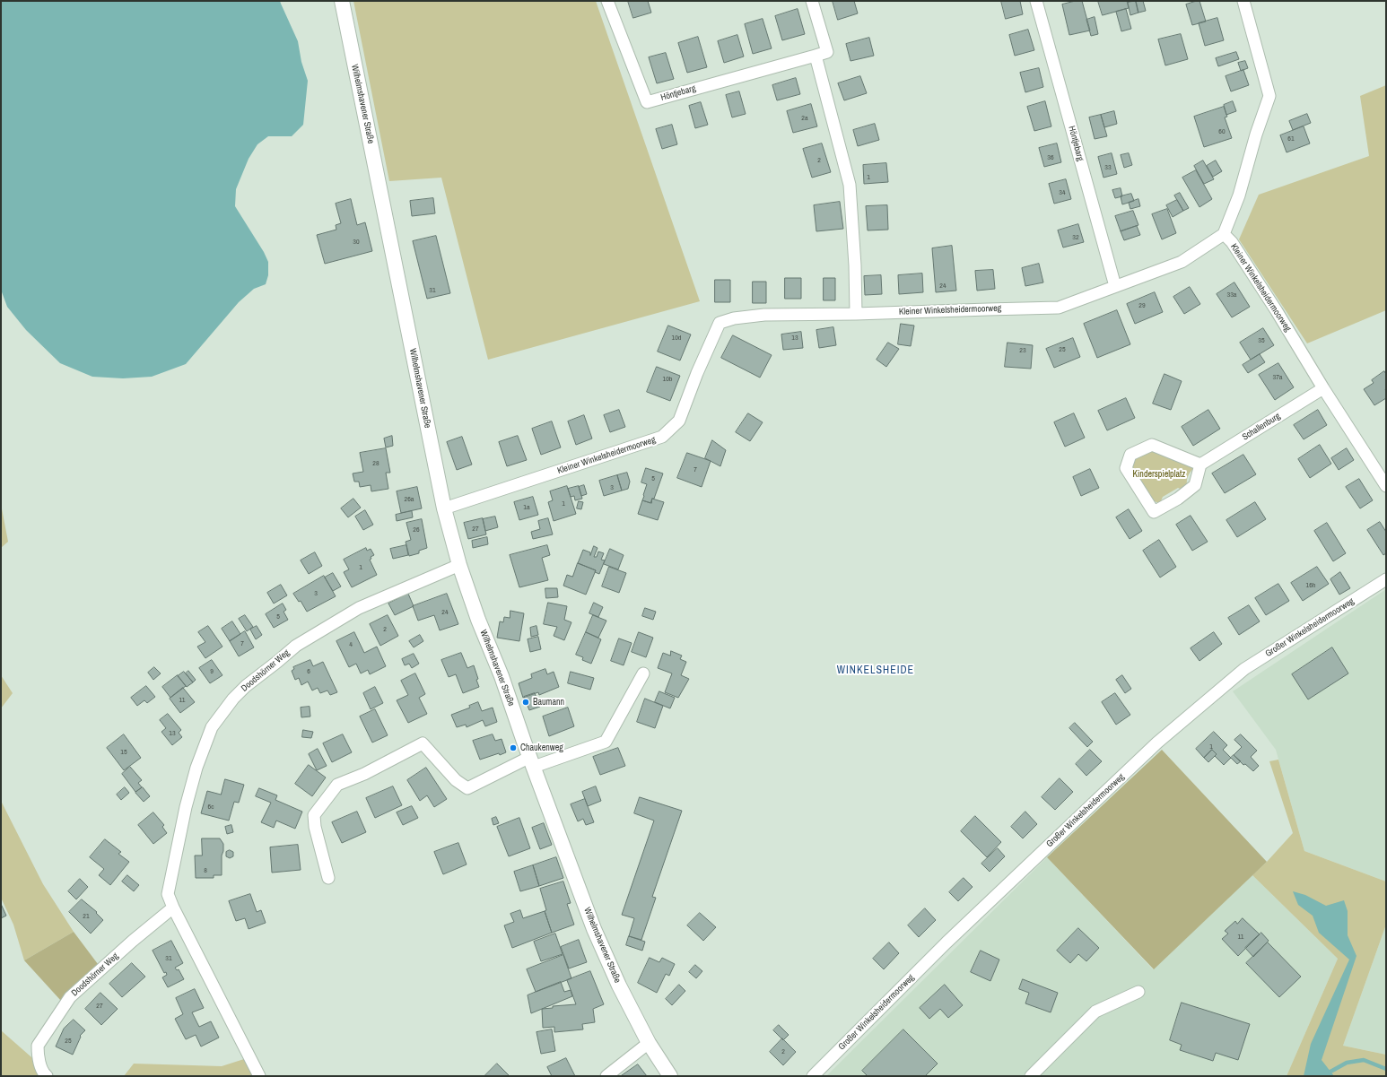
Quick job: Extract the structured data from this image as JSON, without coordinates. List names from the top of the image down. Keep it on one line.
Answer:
{"streets":{"street":["Höntjebarg","Wilhelmshavener Straße","Kleiner Winkelsheidermoorweg","Schallenburg","Großer Winkelsheidermoorweg","Doodshörner Weg"]},"crossings":[["Höntjebarg","Kleiner Winkelsheidermoorweg"],["Wilhelmshavener Straße","Kleiner Winkelsheidermoorweg"],["Wilhelmshavener Straße","Doodshörner Weg"],["Kleiner Winkelsheidermoorweg","Schallenburg"]],"districts":["WINKELSHEIDE"],"parks":["Kinderspielplatz"],"places":["Baumann","Chaukenweg"],"house_numbers":["2a","60","61","36","2","33","1","34","32","30","24","31","33a","29","10d","13","35","25","23","37a","10b","28","7","5","3","26a","1","1a","27","26","1","16h","3","24","5","2","7","4","9","6","11","13","1","15","6c","8","21","11","31","27","25","2"]}
